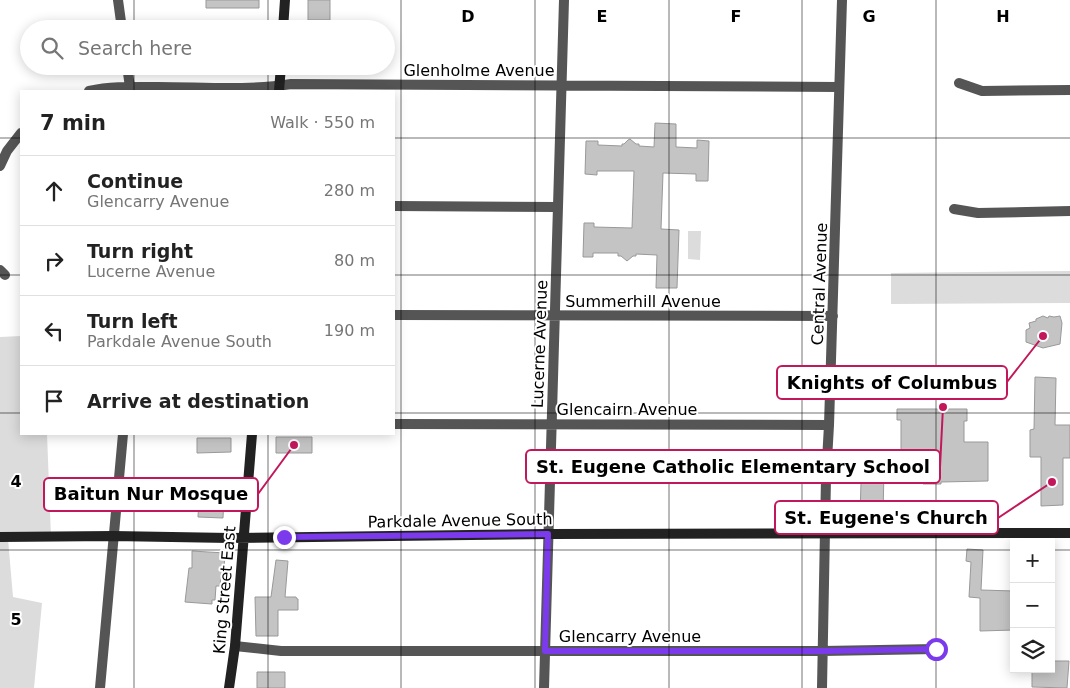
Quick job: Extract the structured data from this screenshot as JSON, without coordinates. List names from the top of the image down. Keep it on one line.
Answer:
{"streets":{"main road":["Parkdale Avenue South","King Street East"],"street":["Glenholme Avenue","Central Avenue","Summerhill Avenue","Lucerne Avenue","Glencairn Avenue","Glencarry Avenue"]},"crossings":[["Glenholme Avenue","Central Avenue"],["Glenholme Avenue","Lucerne Avenue"],["Central Avenue","Summerhill Avenue"],["Central Avenue","Glencairn Avenue"],["Central Avenue","Parkdale Avenue South"],["Central Avenue","Glencarry Avenue"],["Summerhill Avenue","Lucerne Avenue"],["Lucerne Avenue","Glencairn Avenue"],["Lucerne Avenue","Parkdale Avenue South"],["Lucerne Avenue","Glencarry Avenue"],["Parkdale Avenue South","King Street East"],["King Street East","Glencarry Avenue"]],"places":["Knights of Columbus","St. Eugene Catholic Elementary School","Baitun Nur Mosque","St. Eugene's Church"],"page":{"search":"Search here","heading":["7 min","Walk · 550 m"],"list":[["Continue","Glencarry Avenue","280 m"],["Turn right","Lucerne Avenue","80 m"],["Turn left","Parkdale Avenue South","190 m"],"Arrive at destination"],"map_buttons":["+","−"]},"grid":{"columns":["D","E","F","G","H"],"rows":["4","5"]}}
